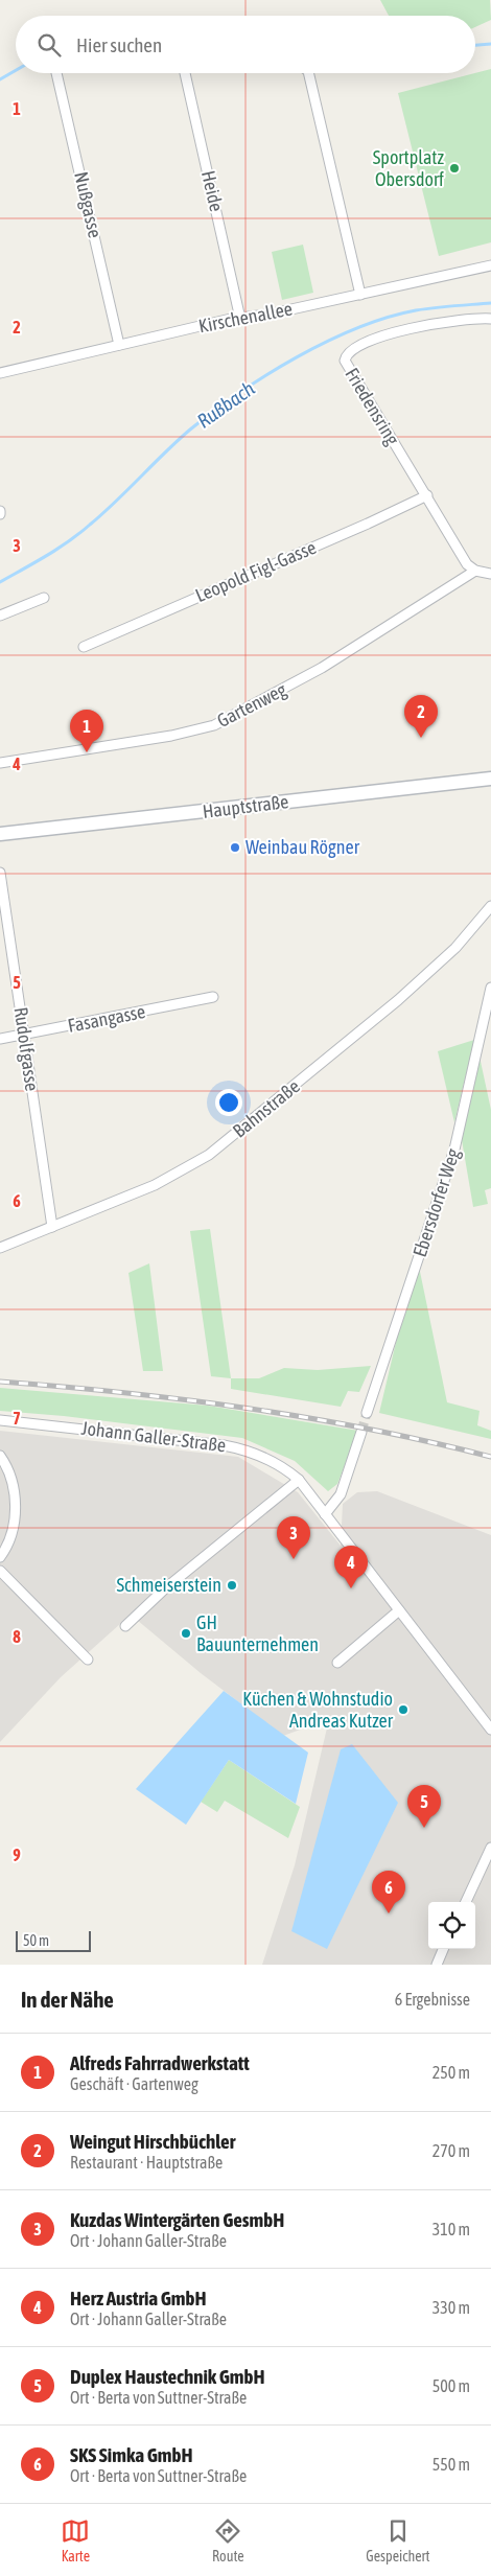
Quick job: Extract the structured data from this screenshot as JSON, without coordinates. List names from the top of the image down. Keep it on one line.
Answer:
{"streets":{"main road":["Hauptstraße"],"street":["Heide","Nußgasse","Kirschenallee","Friedensring","Leopold Figl-Gasse","Gartenweg","Fasangasse","Rudolfgasse","Bahnstraße","Ebersdorfer Weg","Johann Galler-Straße"]},"crossings":[["Heide","Kirschenallee"],["Nußgasse","Kirschenallee"],["Friedensring","Leopold Figl-Gasse"],["Friedensring","Gartenweg"],["Fasangasse","Rudolfgasse"],["Rudolfgasse","Bahnstraße"]],"water":["Rußbach"],"places":["Sportplatz Obersdorf","Weinbau Rögner","Schmeiserstein","GH Bauunternehmen","Küchen & Wohnstudio Andreas Kutzer"],"scale_bar":"50 m","page":{"search":"Hier suchen","pins":["2","1","3","4","5","6"],"scale":"50 m","heading":["In der Nähe","6 Ergebnisse"],"list":[{"mark":"1","name":"Alfreds Fahrradwerkstatt","note":"Geschäft · Gartenweg","value":"250 m"},{"mark":"2","name":"Weingut Hirschbüchler","note":"Restaurant · Hauptstraße","value":"270 m"},{"mark":"3","name":"Kuzdas Wintergärten GesmbH","note":"Ort · Johann Galler-Straße","value":"310 m"},{"mark":"4","name":"Herz Austria GmbH","note":"Ort · Johann Galler-Straße","value":"330 m"},{"mark":"5","name":"Duplex Haustechnik GmbH","note":"Ort · Berta von Suttner-Straße","value":"500 m"},{"mark":"6","name":"SKS Simka GmbH","note":"Ort · Berta von Suttner-Straße","value":"550 m"}],"nav":["Karte","Route","Gespeichert"]},"grid":{"rows":["1","2","3","4","5","6","7","8","9"]}}
